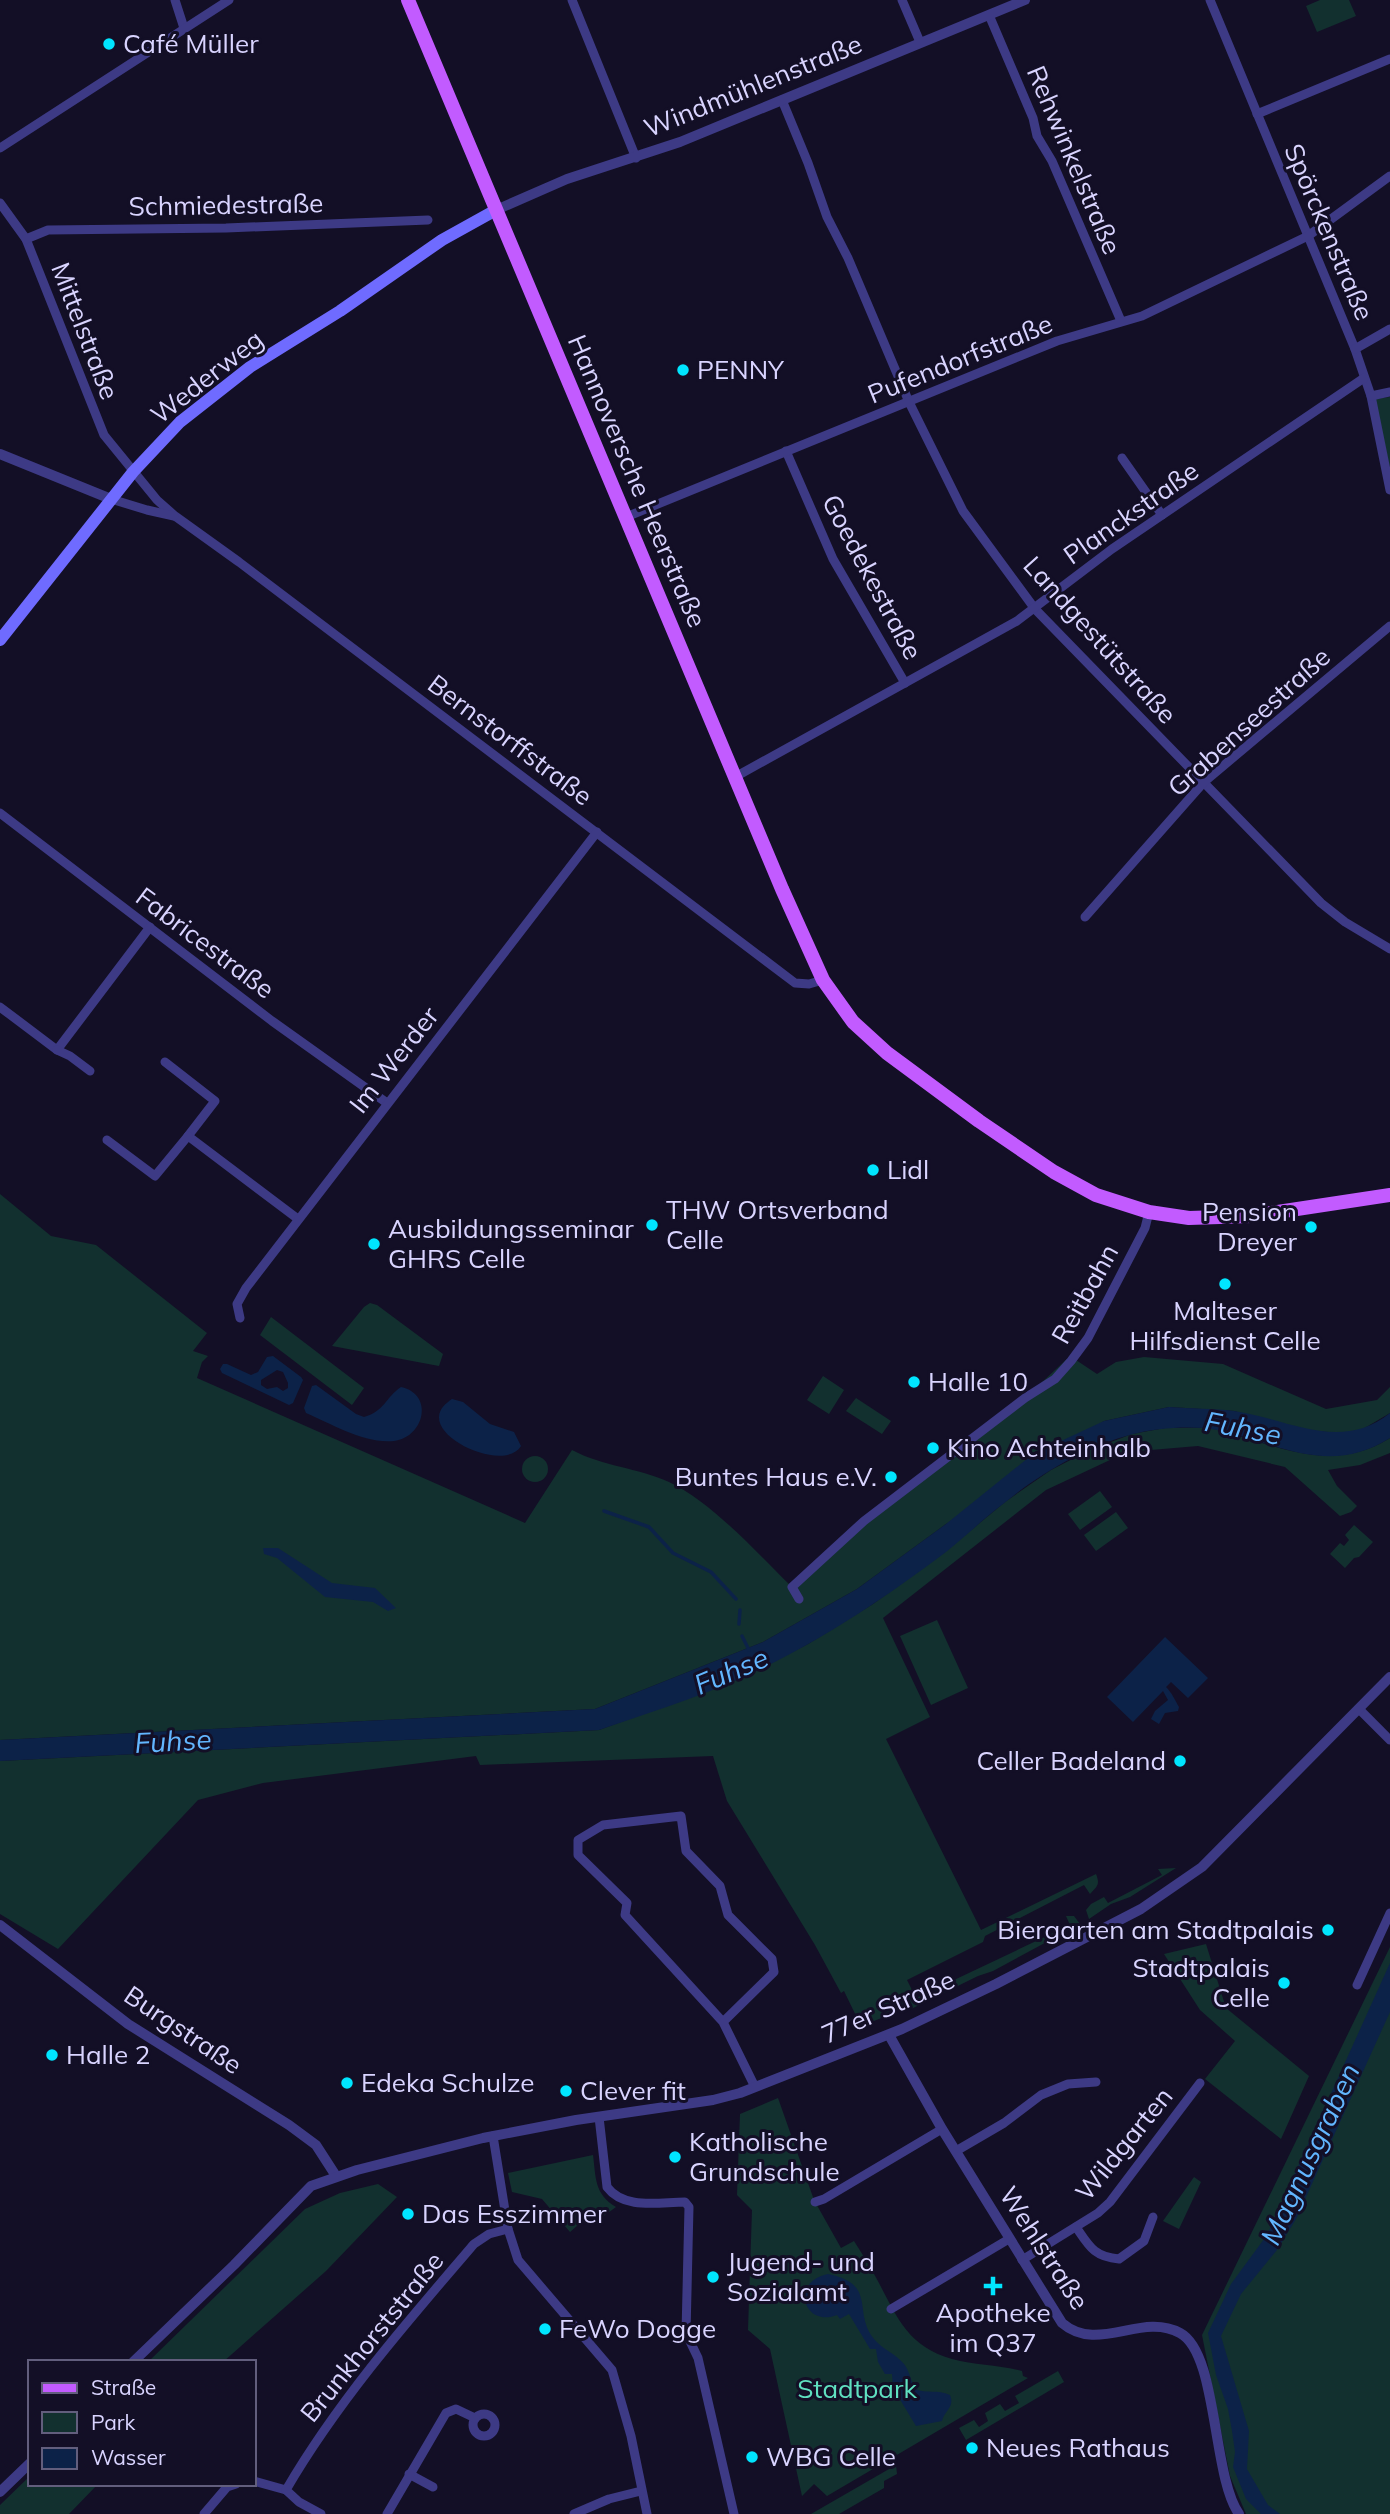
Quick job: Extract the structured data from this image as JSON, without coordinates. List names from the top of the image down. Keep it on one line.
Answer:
{"streets":{"main road":["Wederweg","Hannoversche Heerstraße"],"street":["Windmühlenstraße","Rehwinkelstraße","Schmiedestraße","Spörckenstraße","Mittelstraße","Pufendorfstraße","Planckstraße","Goedekestraße","Landgestütstraße","Grabenseestraße","Bernstorffstraße","Fabricestraße","Im Werder","Reitbahn","77er Straße","Burgstraße","Wildgarten","Wehlstraße","Brunkhorststraße"]},"crossings":[["Windmühlenstraße","Rehwinkelstraße"],["Windmühlenstraße","Wederweg"],["Windmühlenstraße","Hannoversche Heerstraße"],["Windmühlenstraße","Landgestütstraße"],["Rehwinkelstraße","Pufendorfstraße"],["Schmiedestraße","Mittelstraße"],["Spörckenstraße","Pufendorfstraße"],["Spörckenstraße","Planckstraße"],["Mittelstraße","Wederweg"],["Mittelstraße","Bernstorffstraße"],["Pufendorfstraße","Hannoversche Heerstraße"],["Pufendorfstraße","Goedekestraße"],["Pufendorfstraße","Landgestütstraße"],["Wederweg","Hannoversche Heerstraße"],["Wederweg","Bernstorffstraße"],["Hannoversche Heerstraße","Planckstraße"],["Hannoversche Heerstraße","Bernstorffstraße"],["Hannoversche Heerstraße","Reitbahn"],["Planckstraße","Goedekestraße"],["Planckstraße","Landgestütstraße"],["Landgestütstraße","Grabenseestraße"],["Bernstorffstraße","Im Werder"],["Fabricestraße","Im Werder"],["77er Straße","Burgstraße"],["77er Straße","Wehlstraße"],["Wildgarten","Wehlstraße"]],"water":["Fuhse","Magnusgraben"],"parks":["Stadtpark"],"places":{"other":["Café Müller","PENNY","Lidl","THW Ortsverband Celle","Pension Dreyer","Ausbildungsseminar GHRS Celle","Malteser Hilfsdienst Celle","Halle 10","Kino Achteinhalb","Buntes Haus e.V.","Celler Badeland","Biergarten am Stadtpalais","Stadtpalais Celle","Halle 2","Edeka Schulze","Clever fit","Katholische Grundschule","Das Esszimmer","Jugend- und Sozialamt","FeWo Dogge","Neues Rathaus","WBG Celle"],"health":["Apotheke im Q37"]},"legend":["Straße","Park","Wasser"]}
